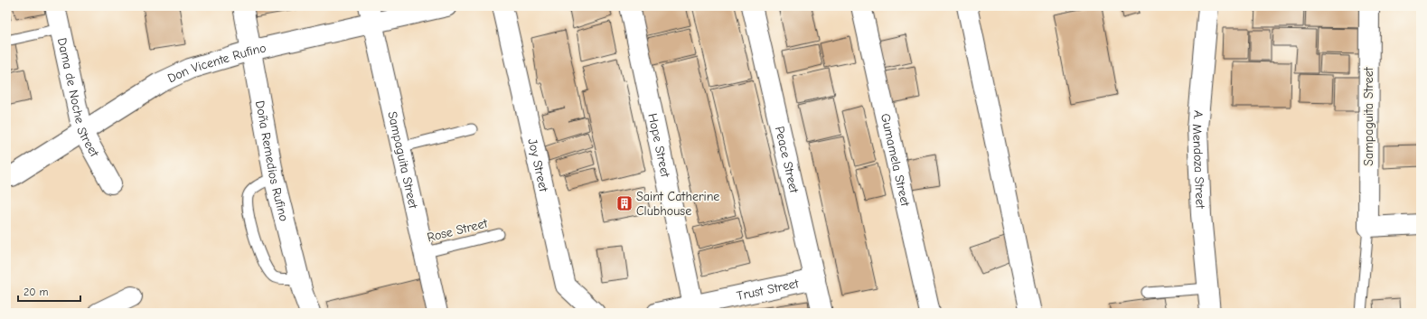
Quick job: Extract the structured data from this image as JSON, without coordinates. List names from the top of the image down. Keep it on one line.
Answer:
{"streets":{"street":["Don Vicente Rufino","Dama de Noche Street","Sampaguita Street","Hope Street","Doña Remedios Rufino","Peace Street","Gumamela Street","A. Mendoza Street","Joy Street","Trust Street"],"lane":["Rose Street"]},"crossings":[["Don Vicente Rufino","Dama de Noche Street"],["Don Vicente Rufino","Sampaguita Street"],["Don Vicente Rufino","Doña Remedios Rufino"],["Sampaguita Street","Rose Street"],["Hope Street","Trust Street"],["Peace Street","Trust Street"]],"places":{"building":["Saint Catherine Clubhouse"]},"scale_bar":"20 m"}
